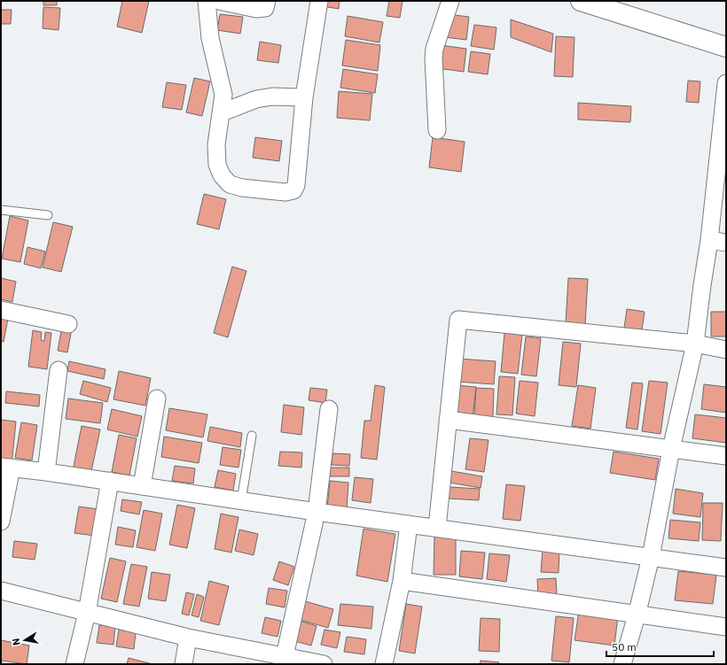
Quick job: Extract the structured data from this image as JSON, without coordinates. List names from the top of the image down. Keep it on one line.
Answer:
{"scale_bar":"50 m","north":"left"}
